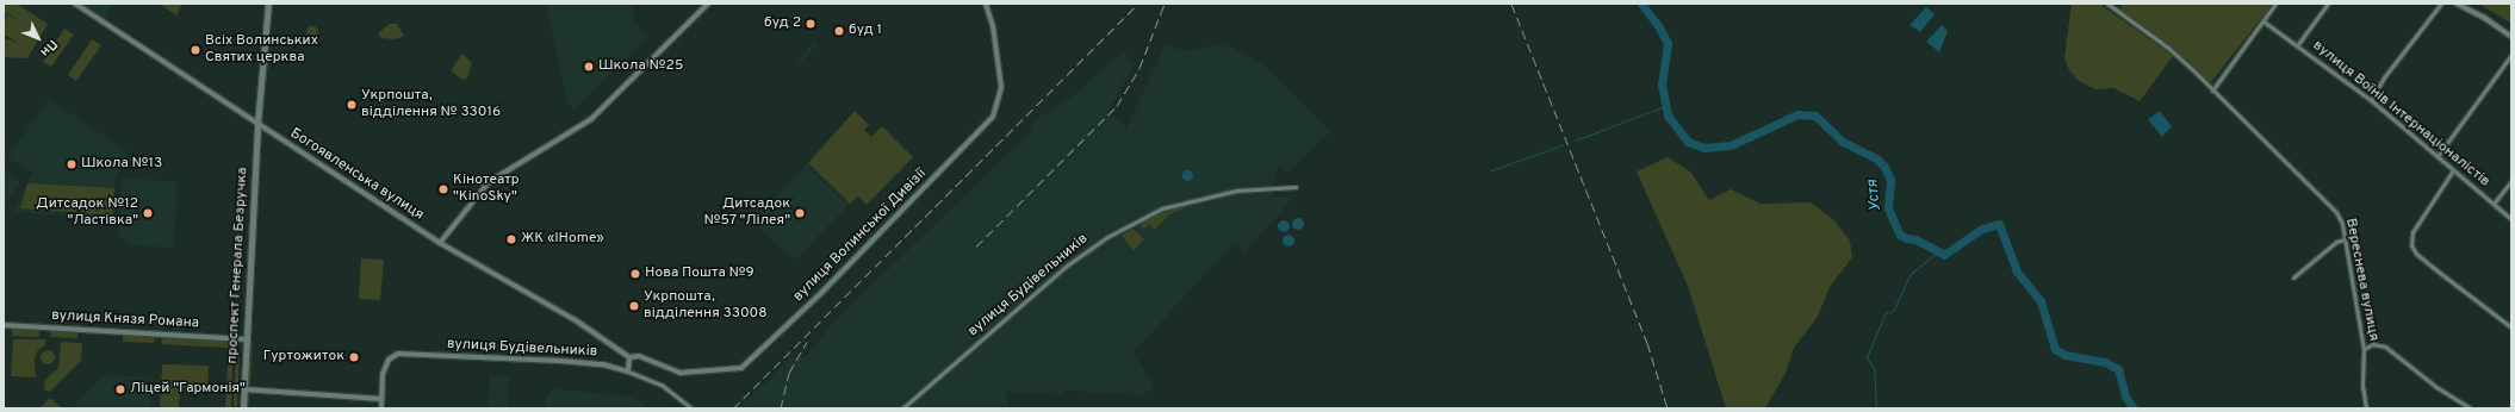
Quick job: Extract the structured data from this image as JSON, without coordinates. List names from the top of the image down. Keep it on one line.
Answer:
{"streets":{"main road":["проспект Генерала Безручка"],"street":["вулиця Воїнів Інтернаціоналістів","Богоявленська вулиця","вулиця Волинської Дивізії","Вереснева вулиця","вулиця Будівельників","вулиця Князя Романа"]},"crossings":[["Богоявленська вулиця","вулиця Волинської Дивізії"],["Богоявленська вулиця","проспект Генерала Безручка"],["проспект Генерала Безручка","вулиця Князя Романа"]],"water":["Устя"],"places":["буд 2","буд 1","Всіх Волинських Святих церква","Школа №25","Укрпошта, відділення № 33016","Школа №13","Кінотеатр \"KinoSky\"","Дитсадок №12 \"Ластівка\"","Дитсадок №57 \"Лілея\"","ЖК «IHome»","Нова Пошта №9","Укрпошта, відділення 33008","Гуртожиток","Ліцей \"Гармонія\""],"north":"bottom right"}
